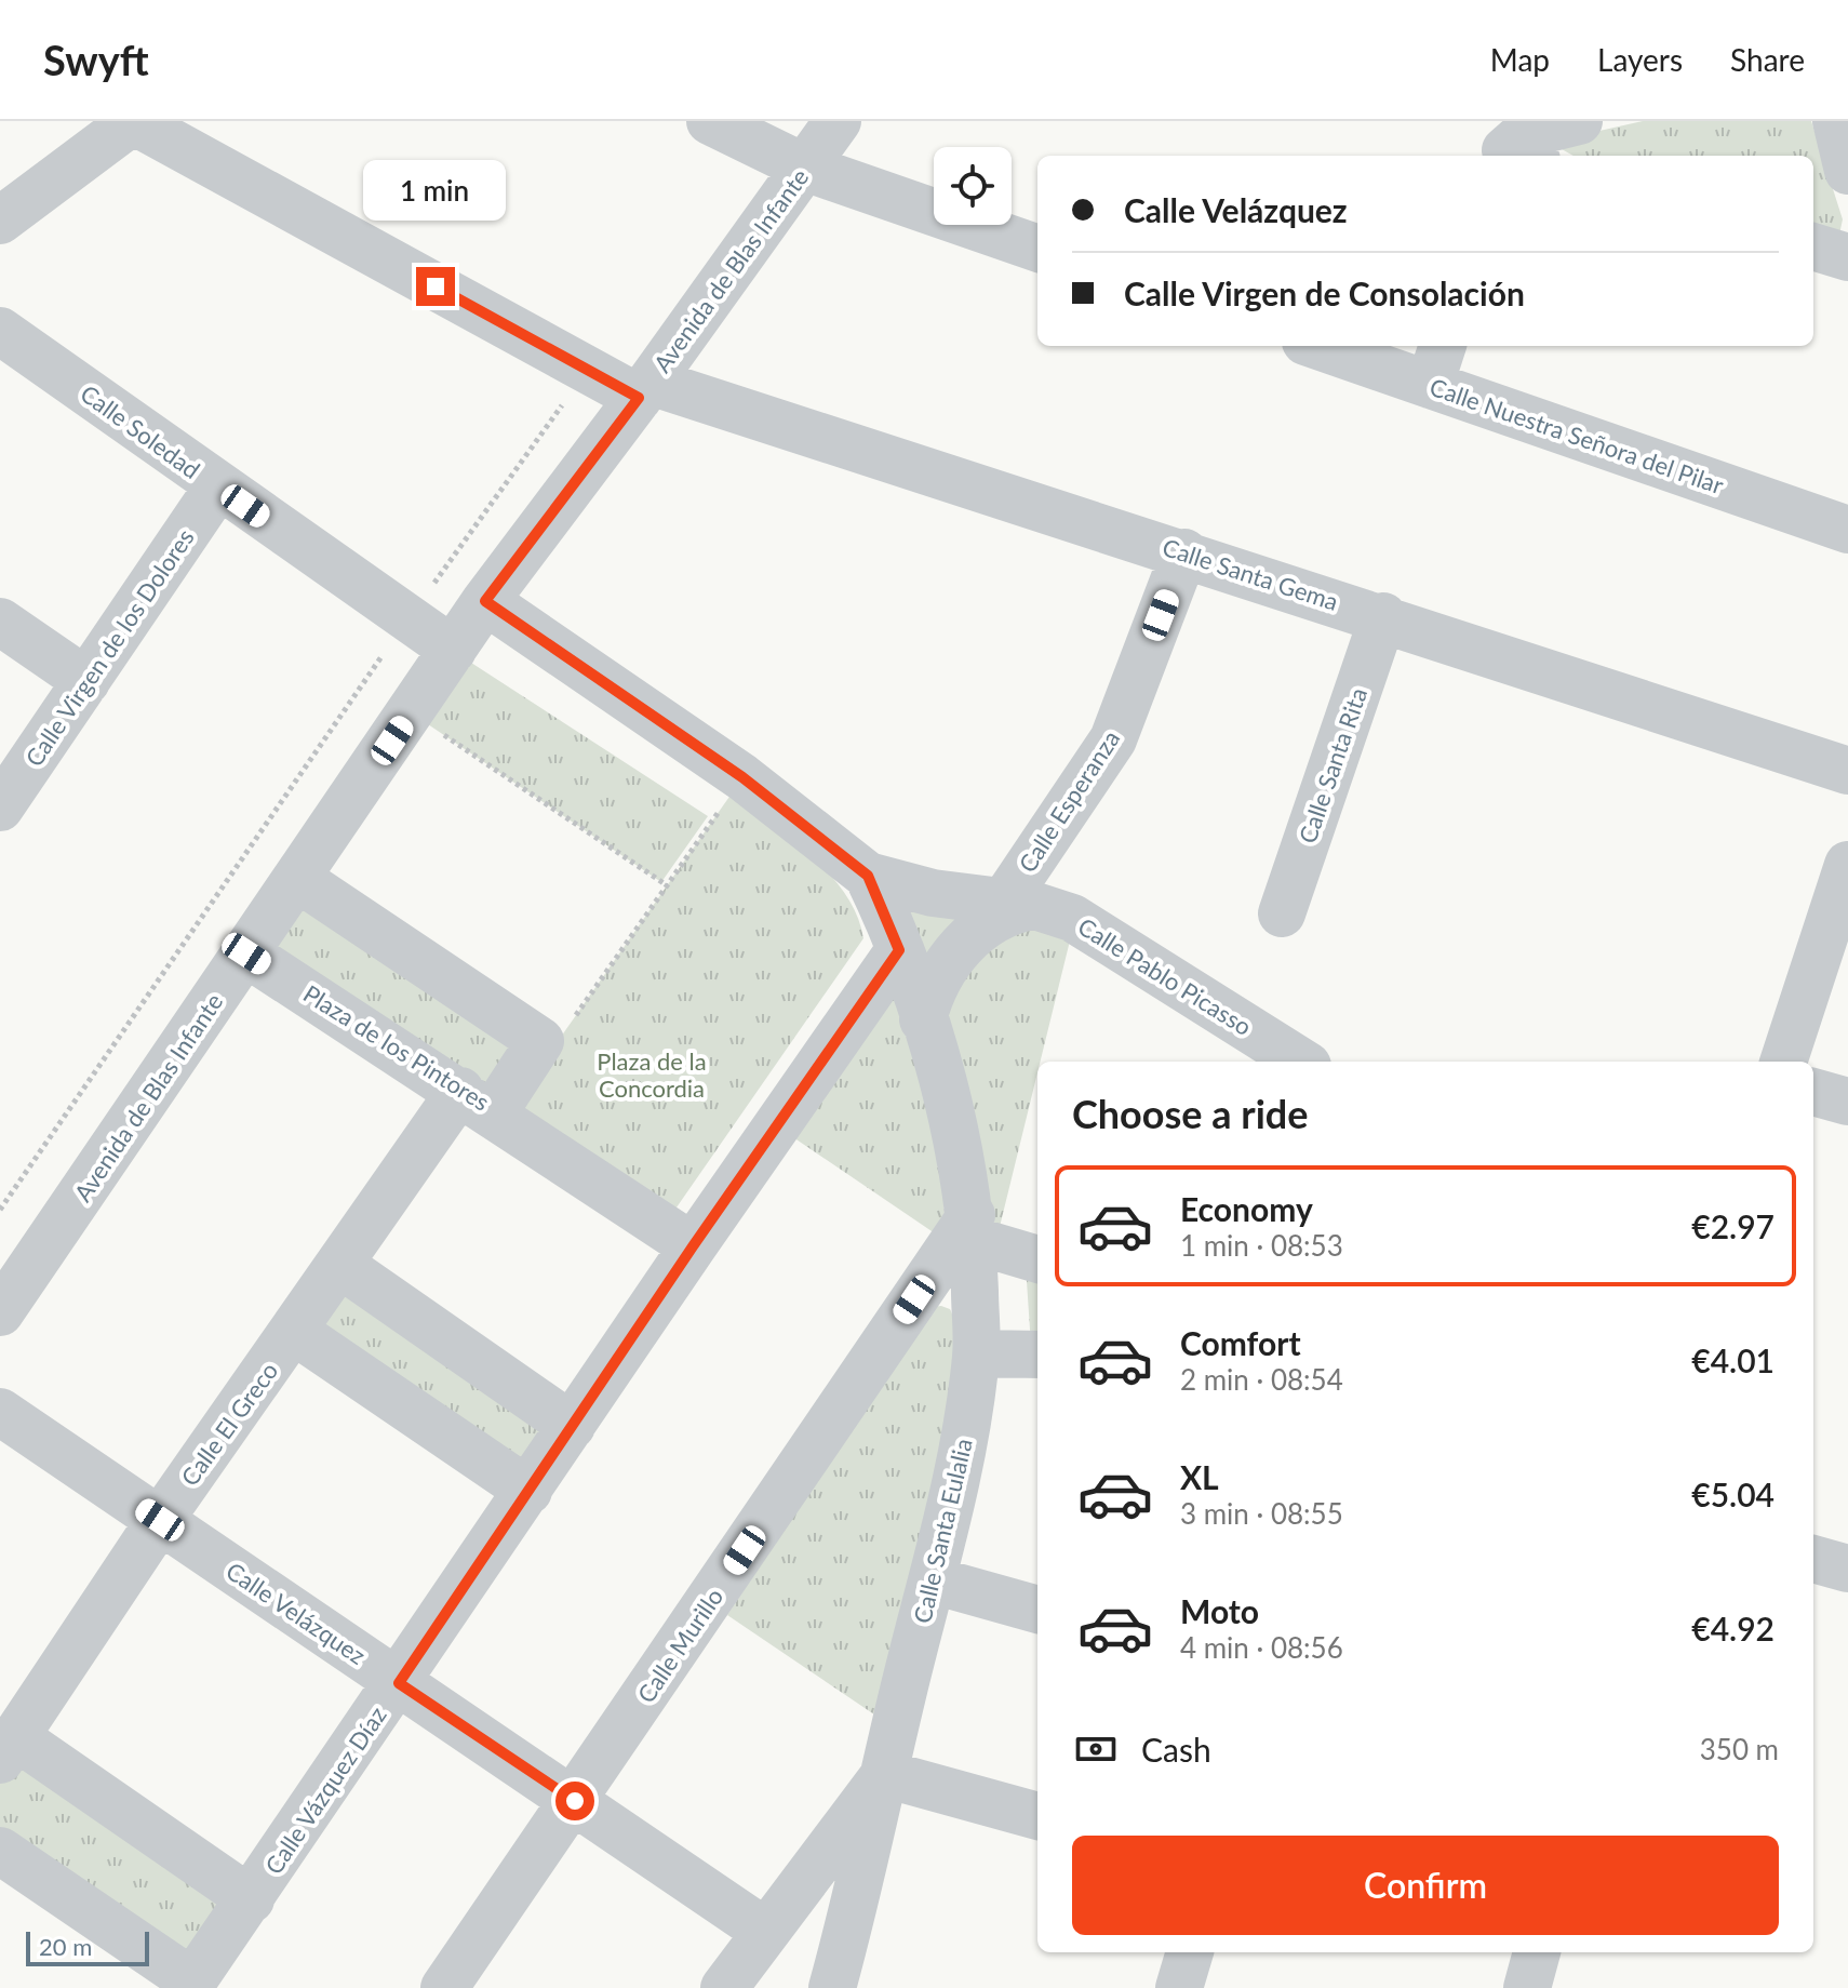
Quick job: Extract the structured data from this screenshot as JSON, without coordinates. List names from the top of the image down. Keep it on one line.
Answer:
{"streets":{"street":["Avenida de Blas Infante","Calle Soledad","Calle Nuestra Señora del Pilar","Calle Santa Gema","Calle Virgen de los Dolores","Calle Santa Rita","Calle Esperanza","Calle Pablo Picasso","Plaza de los Pintores","Calle El Greco","Calle Santa Eulalia","Calle Velázquez","Calle Murillo","Calle Vázquez Díaz"]},"crossings":[["Avenida de Blas Infante","Calle Soledad"],["Avenida de Blas Infante","Calle Santa Gema"],["Avenida de Blas Infante","Calle Pablo Picasso"],["Avenida de Blas Infante","Plaza de los Pintores"],["Calle Soledad","Calle Virgen de los Dolores"],["Calle Santa Gema","Calle Santa Rita"],["Calle Santa Gema","Calle Esperanza"],["Calle Esperanza","Calle Pablo Picasso"],["Calle Pablo Picasso","Calle Santa Eulalia"],["Plaza de los Pintores","Calle El Greco"],["Calle El Greco","Calle Velázquez"],["Calle Santa Eulalia","Calle Murillo"],["Calle Santa Eulalia","Calle Vázquez Díaz"],["Calle Velázquez","Calle Murillo"],["Calle Velázquez","Calle Vázquez Díaz"]],"parks":["Plaza de la Concordia"],"scale_bar":"20 m","page":{"header":"Swyft","nav":["Map","Layers","Share"],"banner":["Calle Velázquez","Calle Virgen de Consolación"],"bubble":"1 min","heading":"Choose a ride","list":[{"name":"Economy","note":"1 min · 08:53","value":"€2.97"},{"name":"Comfort","note":"2 min · 08:54","value":"€4.01"},{"name":"XL","note":"3 min · 08:55","value":"€5.04"},{"name":"Moto","note":"4 min · 08:56","value":"€4.92"}],"pay":["Cash","350 m"],"buttons":"Confirm","scale":"20 m"}}
